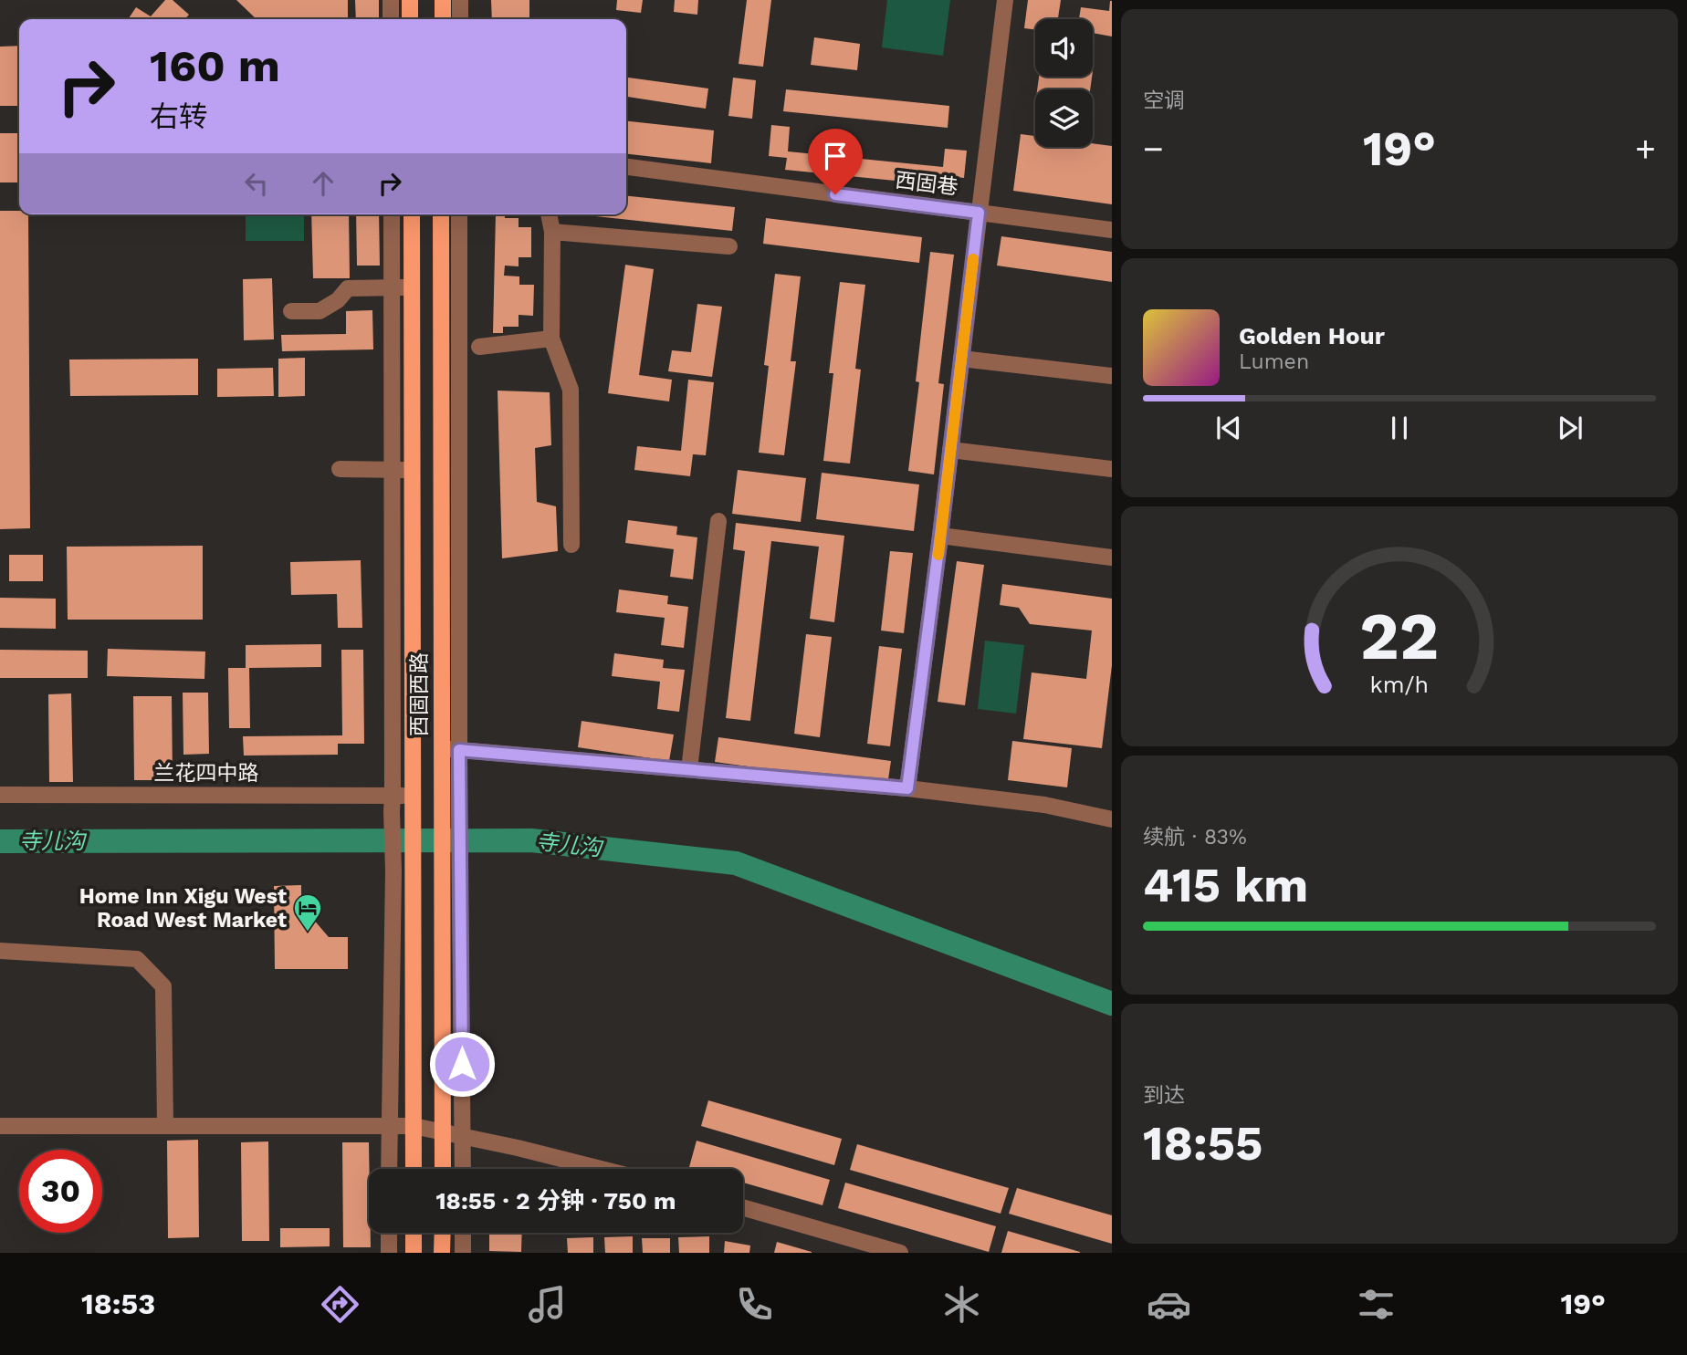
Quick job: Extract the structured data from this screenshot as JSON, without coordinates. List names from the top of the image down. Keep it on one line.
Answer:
{"streets":{"main road":["西固西路"],"street":["西固巷","兰花四中路"]},"crossings":[["西固西路","兰花四中路"]],"water":["寺儿沟"],"places":{"hotel":["Home Inn Xigu West Road West Market"]},"page":{"tile":["空调",["续航 · 83%","415 km"],["到达","18:55"]],"turn":["160 m","右转"],"heat":["−","19°","+"],"song":["Golden Hour","Lumen"],"limit":"30","trip":"18:55 · 2 分钟 · 750 m","tabs":["18:53","19°"],"gauge":["22","km/h"]}}
